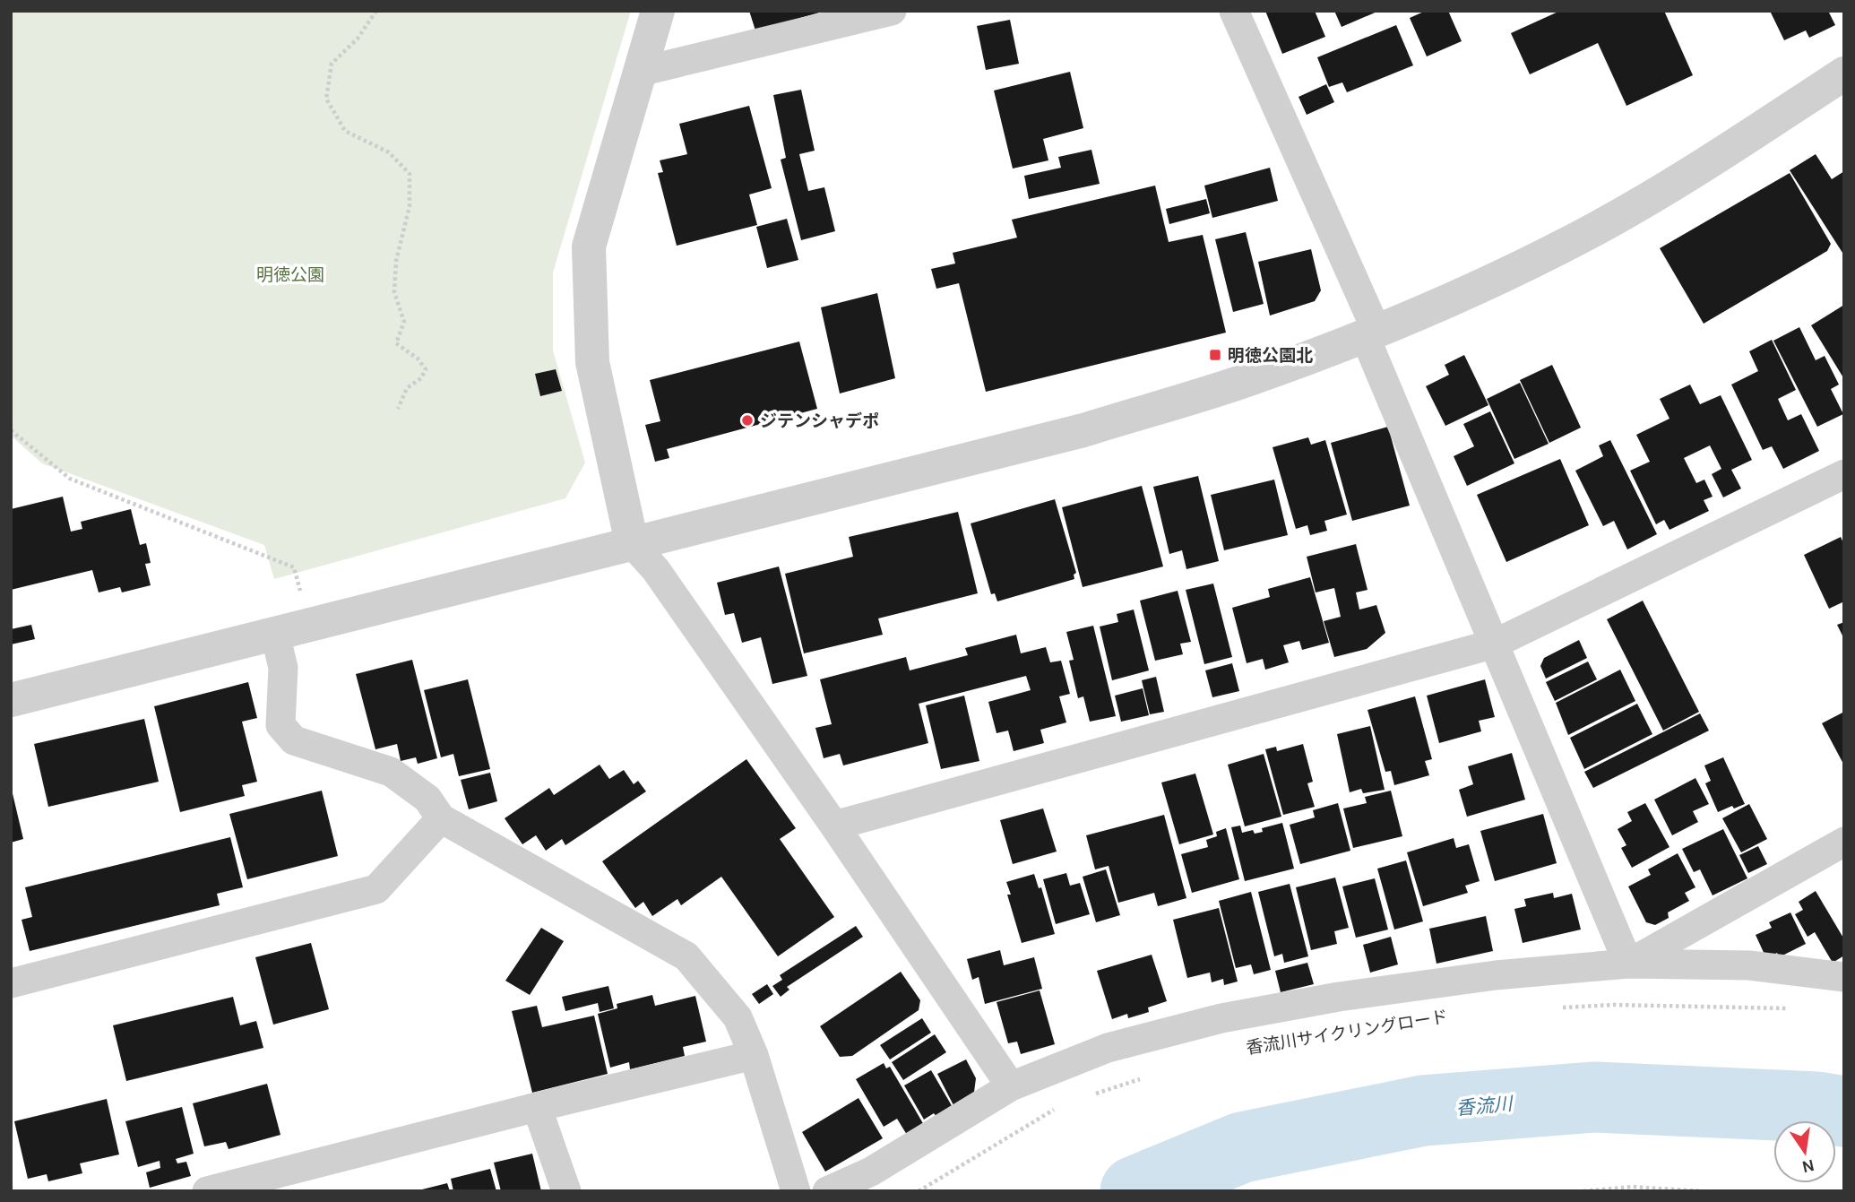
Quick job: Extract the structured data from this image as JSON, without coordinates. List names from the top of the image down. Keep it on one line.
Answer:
{"water":["香流川"],"parks":["明徳公園"],"places":{"transit":["明徳公園北"],"other":["ジテンシャデポ"]},"north":"bottom"}
